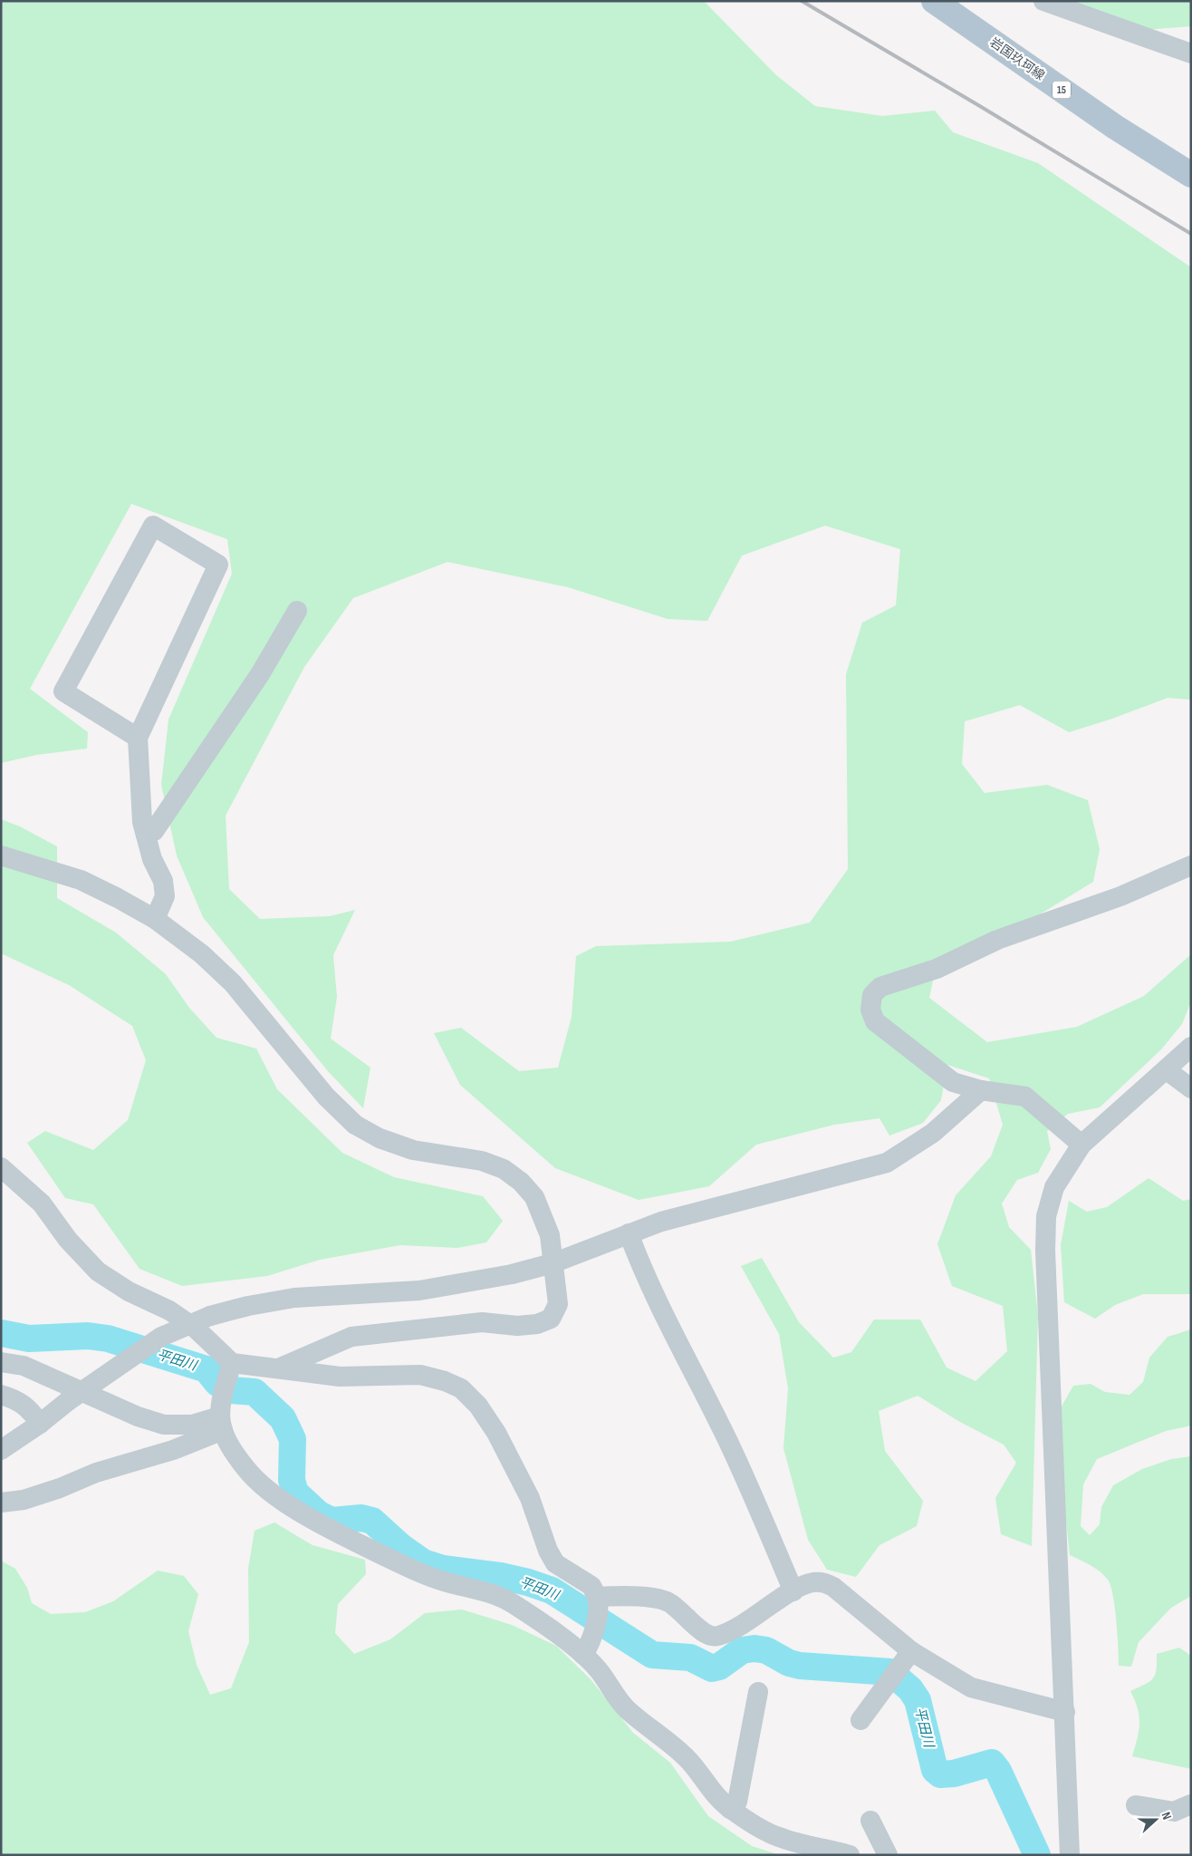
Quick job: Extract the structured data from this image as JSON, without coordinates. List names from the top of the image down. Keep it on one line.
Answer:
{"streets":{"main road":["岩国玖珂線","15"]},"water":["平田川"],"north":"right"}
